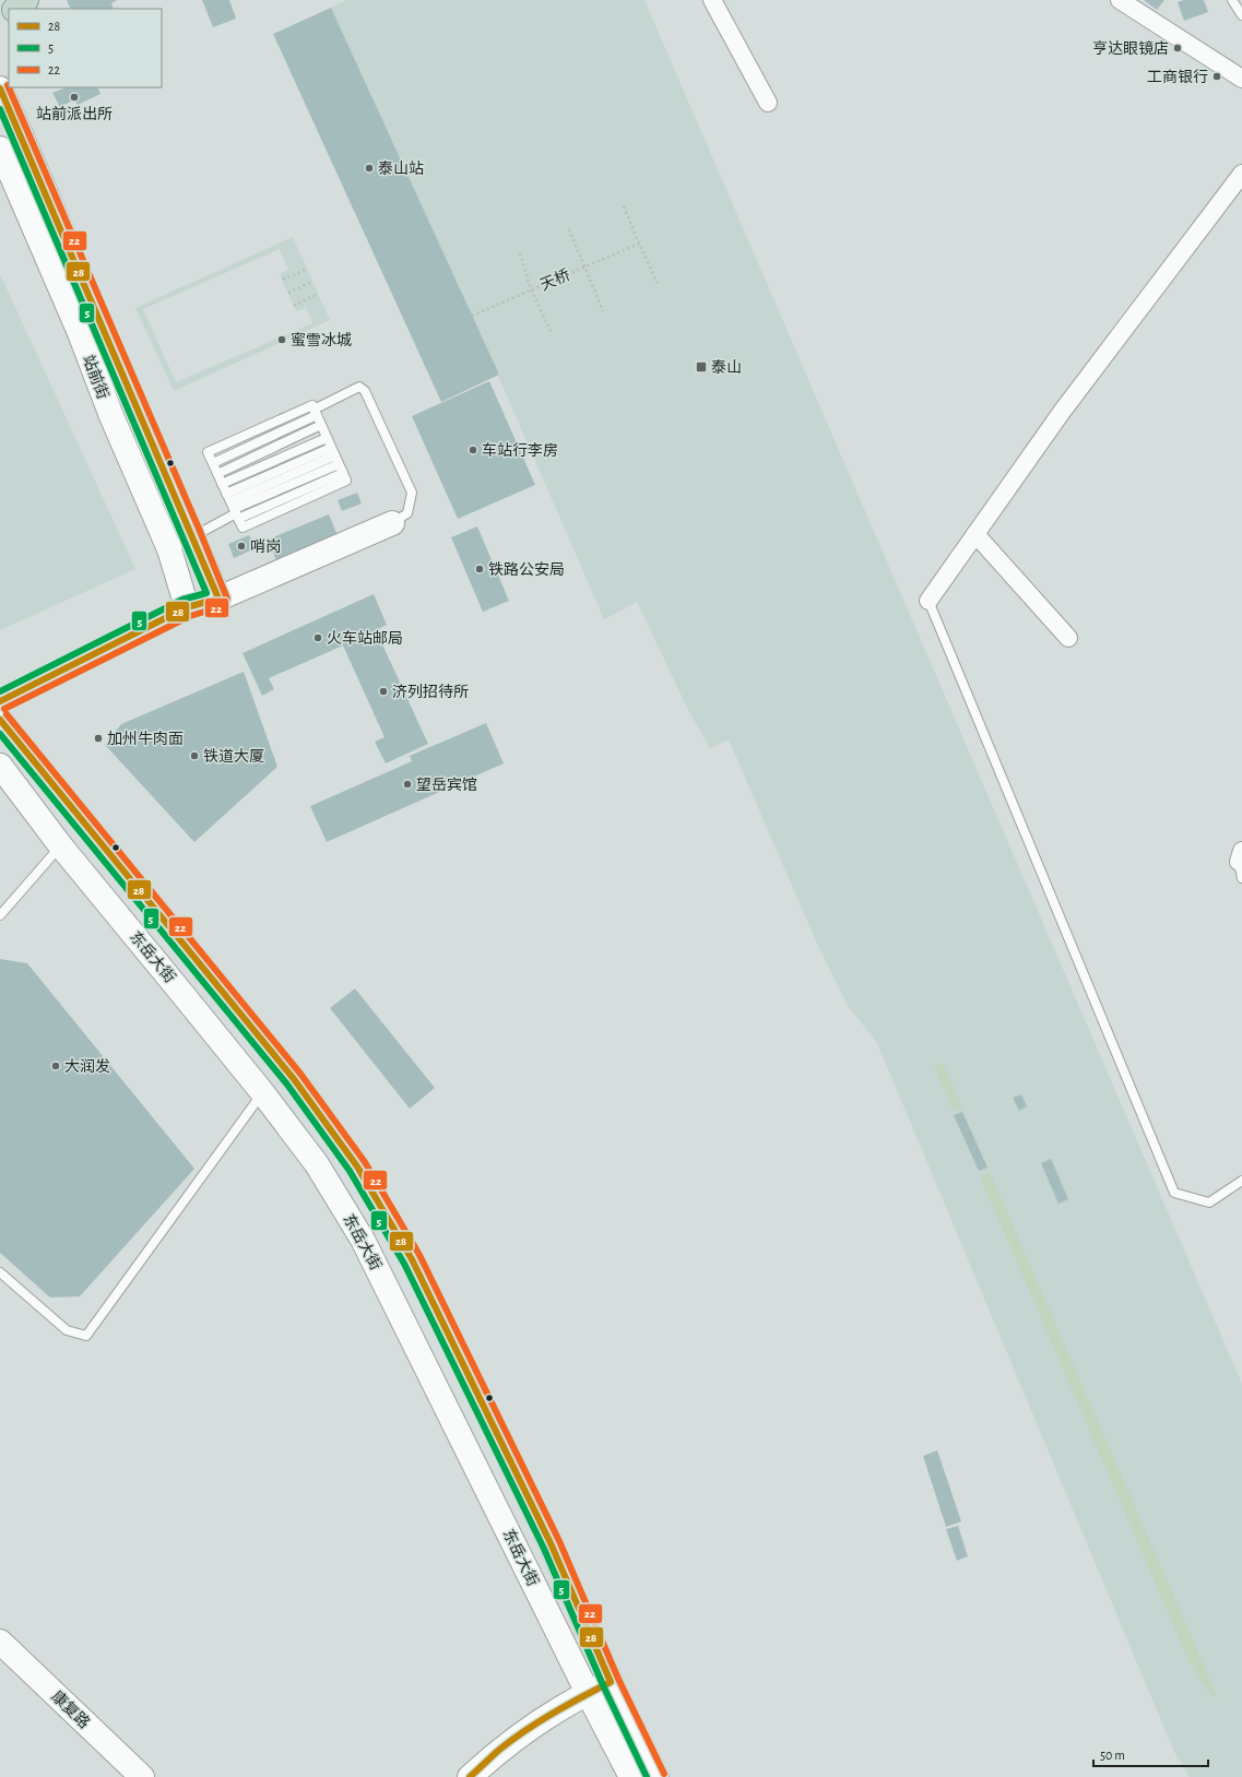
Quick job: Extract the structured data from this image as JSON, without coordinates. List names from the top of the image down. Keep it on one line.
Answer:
{"streets":{"main road":["站前街","东岳大街","康复路"],"path":["天桥"]},"places":{"other":["亨达眼镜店","工商银行","站前派出所","泰山站","蜜雪冰城","车站行李房","哨岗","铁路公安局","火车站邮局","济列招待所","加州牛肉面","铁道大厦","望岳宾馆","大润发"],"transit":["泰山"]},"lines":["transit line 22","transit line 28","transit line 5"],"legend":["28","5","22"],"scale_bar":"50 m"}
